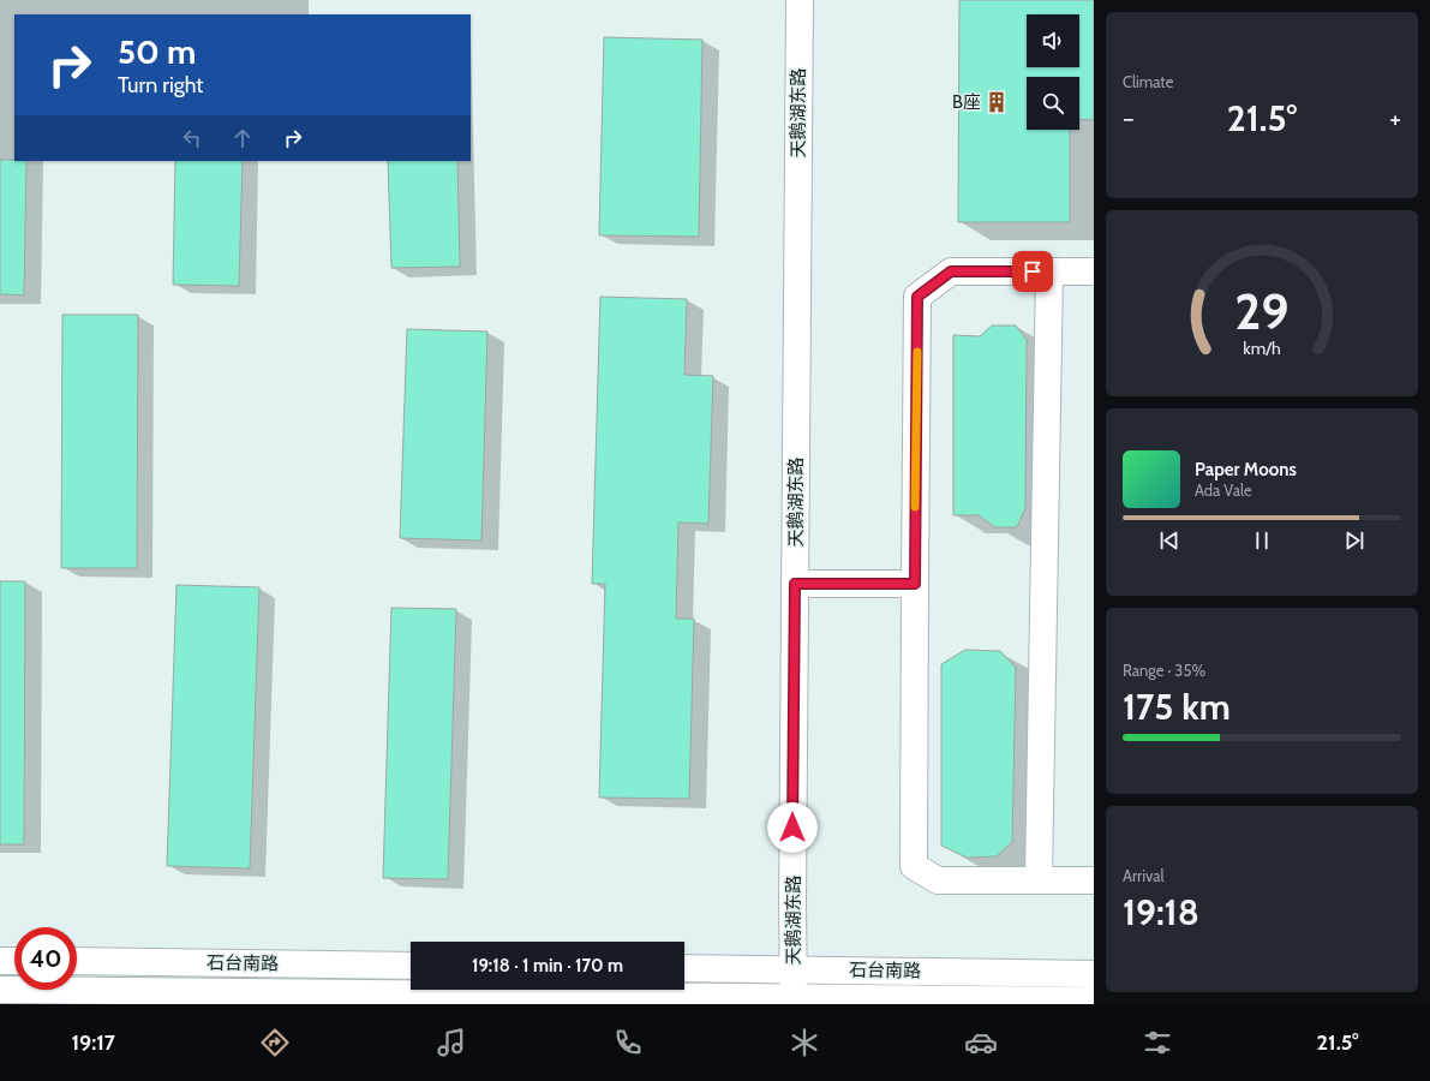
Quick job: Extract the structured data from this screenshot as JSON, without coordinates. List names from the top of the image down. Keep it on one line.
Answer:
{"streets":{"street":["天鹅湖东路","石台南路"]},"crossings":[["天鹅湖东路","石台南路"]],"places":{"building":["B座"]},"page":{"tile":["Climate",["Range · 35%","175 km"],["Arrival","19:18"]],"turn":["50 m","Turn right"],"heat":["−","21.5°","+"],"song":["Paper Moons","Ada Vale"],"limit":"40","trip":"19:18 · 1 min · 170 m","tabs":["19:17","21.5°"],"gauge":["29","km/h"]}}
